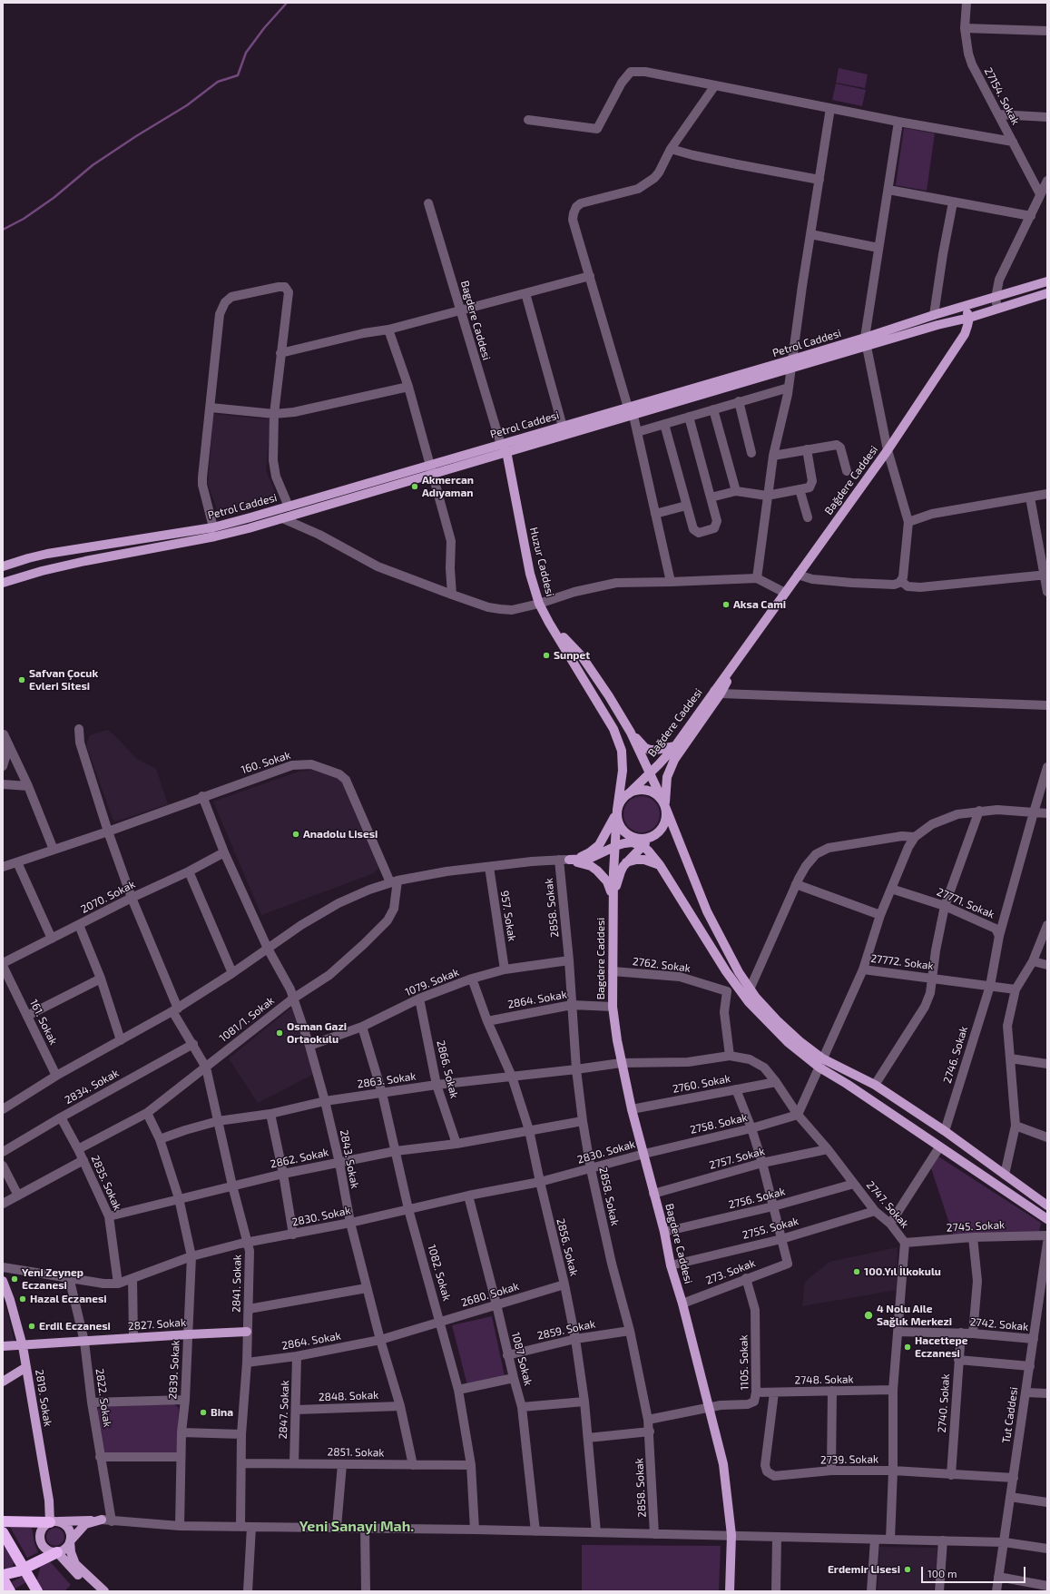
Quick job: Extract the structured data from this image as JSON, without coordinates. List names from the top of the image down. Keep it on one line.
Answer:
{"streets":{"main road":["Bagdere Caddesi","Petrol Caddesi","Bağdere Caddesi","Huzur Caddesi","2827. Sokak","2819. Sokak"],"street":["27154. Sokak","160. Sokak","2070. Sokak","27771. Sokak","2858. Sokak","957. Sokak","27772. Sokak","2762. Sokak","1079. Sokak","2864. Sokak","1081/1. Sokak","161. Sokak","2746. Sokak","2866. Sokak","2863. Sokak","2760. Sokak","2834. Sokak","2758. Sokak","2830. Sokak","2862. Sokak","2757. Sokak","2843. Sokak","2835. Sokak","2756. Sokak","2747. Sokak","2745. Sokak","2755. Sokak","2856. Sokak","273. Sokak","1082. Sokak","2841. Sokak","2680. Sokak","2742. Sokak","2859. Sokak","1087 Sokak","1105. Sokak","2839. Sokak","2748. Sokak","2848. Sokak","2822. Sokak","2740. Sokak","2847. Sokak","Tut Caddesi","2851. Sokak","2739. Sokak"]},"crossings":[["Bagdere Caddesi","Petrol Caddesi"],["Bagdere Caddesi","Huzur Caddesi"],["Bagdere Caddesi","2762. Sokak"],["Bagdere Caddesi","2864. Sokak"],["Bagdere Caddesi","2863. Sokak"],["Bagdere Caddesi","2760. Sokak"],["Bagdere Caddesi","2758. Sokak"],["Bagdere Caddesi","2830. Sokak"],["Bagdere Caddesi","2757. Sokak"],["Bagdere Caddesi","2756. Sokak"],["Bagdere Caddesi","2755. Sokak"],["Bagdere Caddesi","273. Sokak"],["Bagdere Caddesi","1105. Sokak"],["Petrol Caddesi","Huzur Caddesi"],["Bağdere Caddesi","Huzur Caddesi"],["160. Sokak","1081/1. Sokak"],["160. Sokak","2843. Sokak"],["160. Sokak","2841. Sokak"],["2070. Sokak","2843. Sokak"],["2070. Sokak","2841. Sokak"],["27771. Sokak","27772. Sokak"],["2858. Sokak","1079. Sokak"],["2858. Sokak","2864. Sokak"],["2858. Sokak","2863. Sokak"],["2858. Sokak","2830. Sokak"],["2858. Sokak","2862. Sokak"],["2858. Sokak","2859. Sokak"],["957. Sokak","1079. Sokak"],["27772. Sokak","2746. Sokak"],["1079. Sokak","2866. Sokak"],["1079. Sokak","2843. Sokak"],["1079. Sokak","2856. Sokak"],["1079. Sokak","1082. Sokak"],["2864. Sokak","2843. Sokak"],["2864. Sokak","2856. Sokak"],["2864. Sokak","2841. Sokak"],["2864. Sokak","2680. Sokak"],["2864. Sokak","2847. Sokak"],["1081/1. Sokak","2843. Sokak"],["1081/1. Sokak","2835. Sokak"],["1081/1. Sokak","2841. Sokak"],["1081/1. Sokak","2839. Sokak"],["2866. Sokak","2863. Sokak"],["2866. Sokak","2862. Sokak"],["2863. Sokak","2760. Sokak"],["2863. Sokak","2843. Sokak"],["2863. Sokak","2856. Sokak"],["2863. Sokak","1082. Sokak"],["2863. Sokak","2841. Sokak"],["2863. Sokak","2839. Sokak"],["2760. Sokak","2747. Sokak"],["2834. Sokak","2835. Sokak"],["2834. Sokak","2841. Sokak"],["2758. Sokak","2830. Sokak"],["2758. Sokak","2747. Sokak"],["2830. Sokak","2843. Sokak"],["2830. Sokak","2835. Sokak"],["2830. Sokak","2856. Sokak"],["2830. Sokak","1082. Sokak"],["2830. Sokak","2841. Sokak"],["2830. Sokak","1087 Sokak"],["2830. Sokak","2839. Sokak"],["2830. Sokak","2822. Sokak"],["2862. Sokak","2843. Sokak"],["2862. Sokak","2835. Sokak"],["2862. Sokak","2856. Sokak"],["2862. Sokak","1082. Sokak"],["2862. Sokak","2841. Sokak"],["2862. Sokak","2839. Sokak"],["2757. Sokak","2747. Sokak"],["2843. Sokak","2680. Sokak"],["2843. Sokak","2848. Sokak"],["2843. Sokak","2851. Sokak"],["2756. Sokak","2747. Sokak"],["2747. Sokak","2745. Sokak"],["2747. Sokak","2755. Sokak"],["2747. Sokak","2742. Sokak"],["2747. Sokak","2748. Sokak"],["2747. Sokak","2739. Sokak"],["2755. Sokak","273. Sokak"],["2856. Sokak","2680. Sokak"],["2856. Sokak","2859. Sokak"],["273. Sokak","1105. Sokak"],["1082. Sokak","2680. Sokak"],["1082. Sokak","2851. Sokak"],["2841. Sokak","2827. Sokak"],["2841. Sokak","2851. Sokak"],["2680. Sokak","1087 Sokak"],["2827. Sokak","2839. Sokak"],["2827. Sokak","2819. Sokak"],["2827. Sokak","2822. Sokak"],["2742. Sokak","2740. Sokak"],["2742. Sokak","Tut Caddesi"],["2859. Sokak","1087 Sokak"],["1105. Sokak","2748. Sokak"],["2748. Sokak","2739. Sokak"],["2848. Sokak","2847. Sokak"],["2740. Sokak","2739. Sokak"],["2847. Sokak","2851. Sokak"],["Tut Caddesi","2739. Sokak"]],"districts":["Yeni Sanayi Mah."],"places":["Akmercan Adıyaman","Aksa Cami","Sunpet","Safvan Çocuk Evleri Sitesi","Anadolu Lisesi","Osman Gazi Ortaokulu","100.Yıl İlkokulu","Yeni Zeynep Eczanesi","Hazal Eczanesi","4 Nolu Aile Sağlık Merkezi","Erdil Eczanesi","Hacettepe Eczanesi","Bina","Erdemir Lisesi"],"scale_bar":"100 m"}
